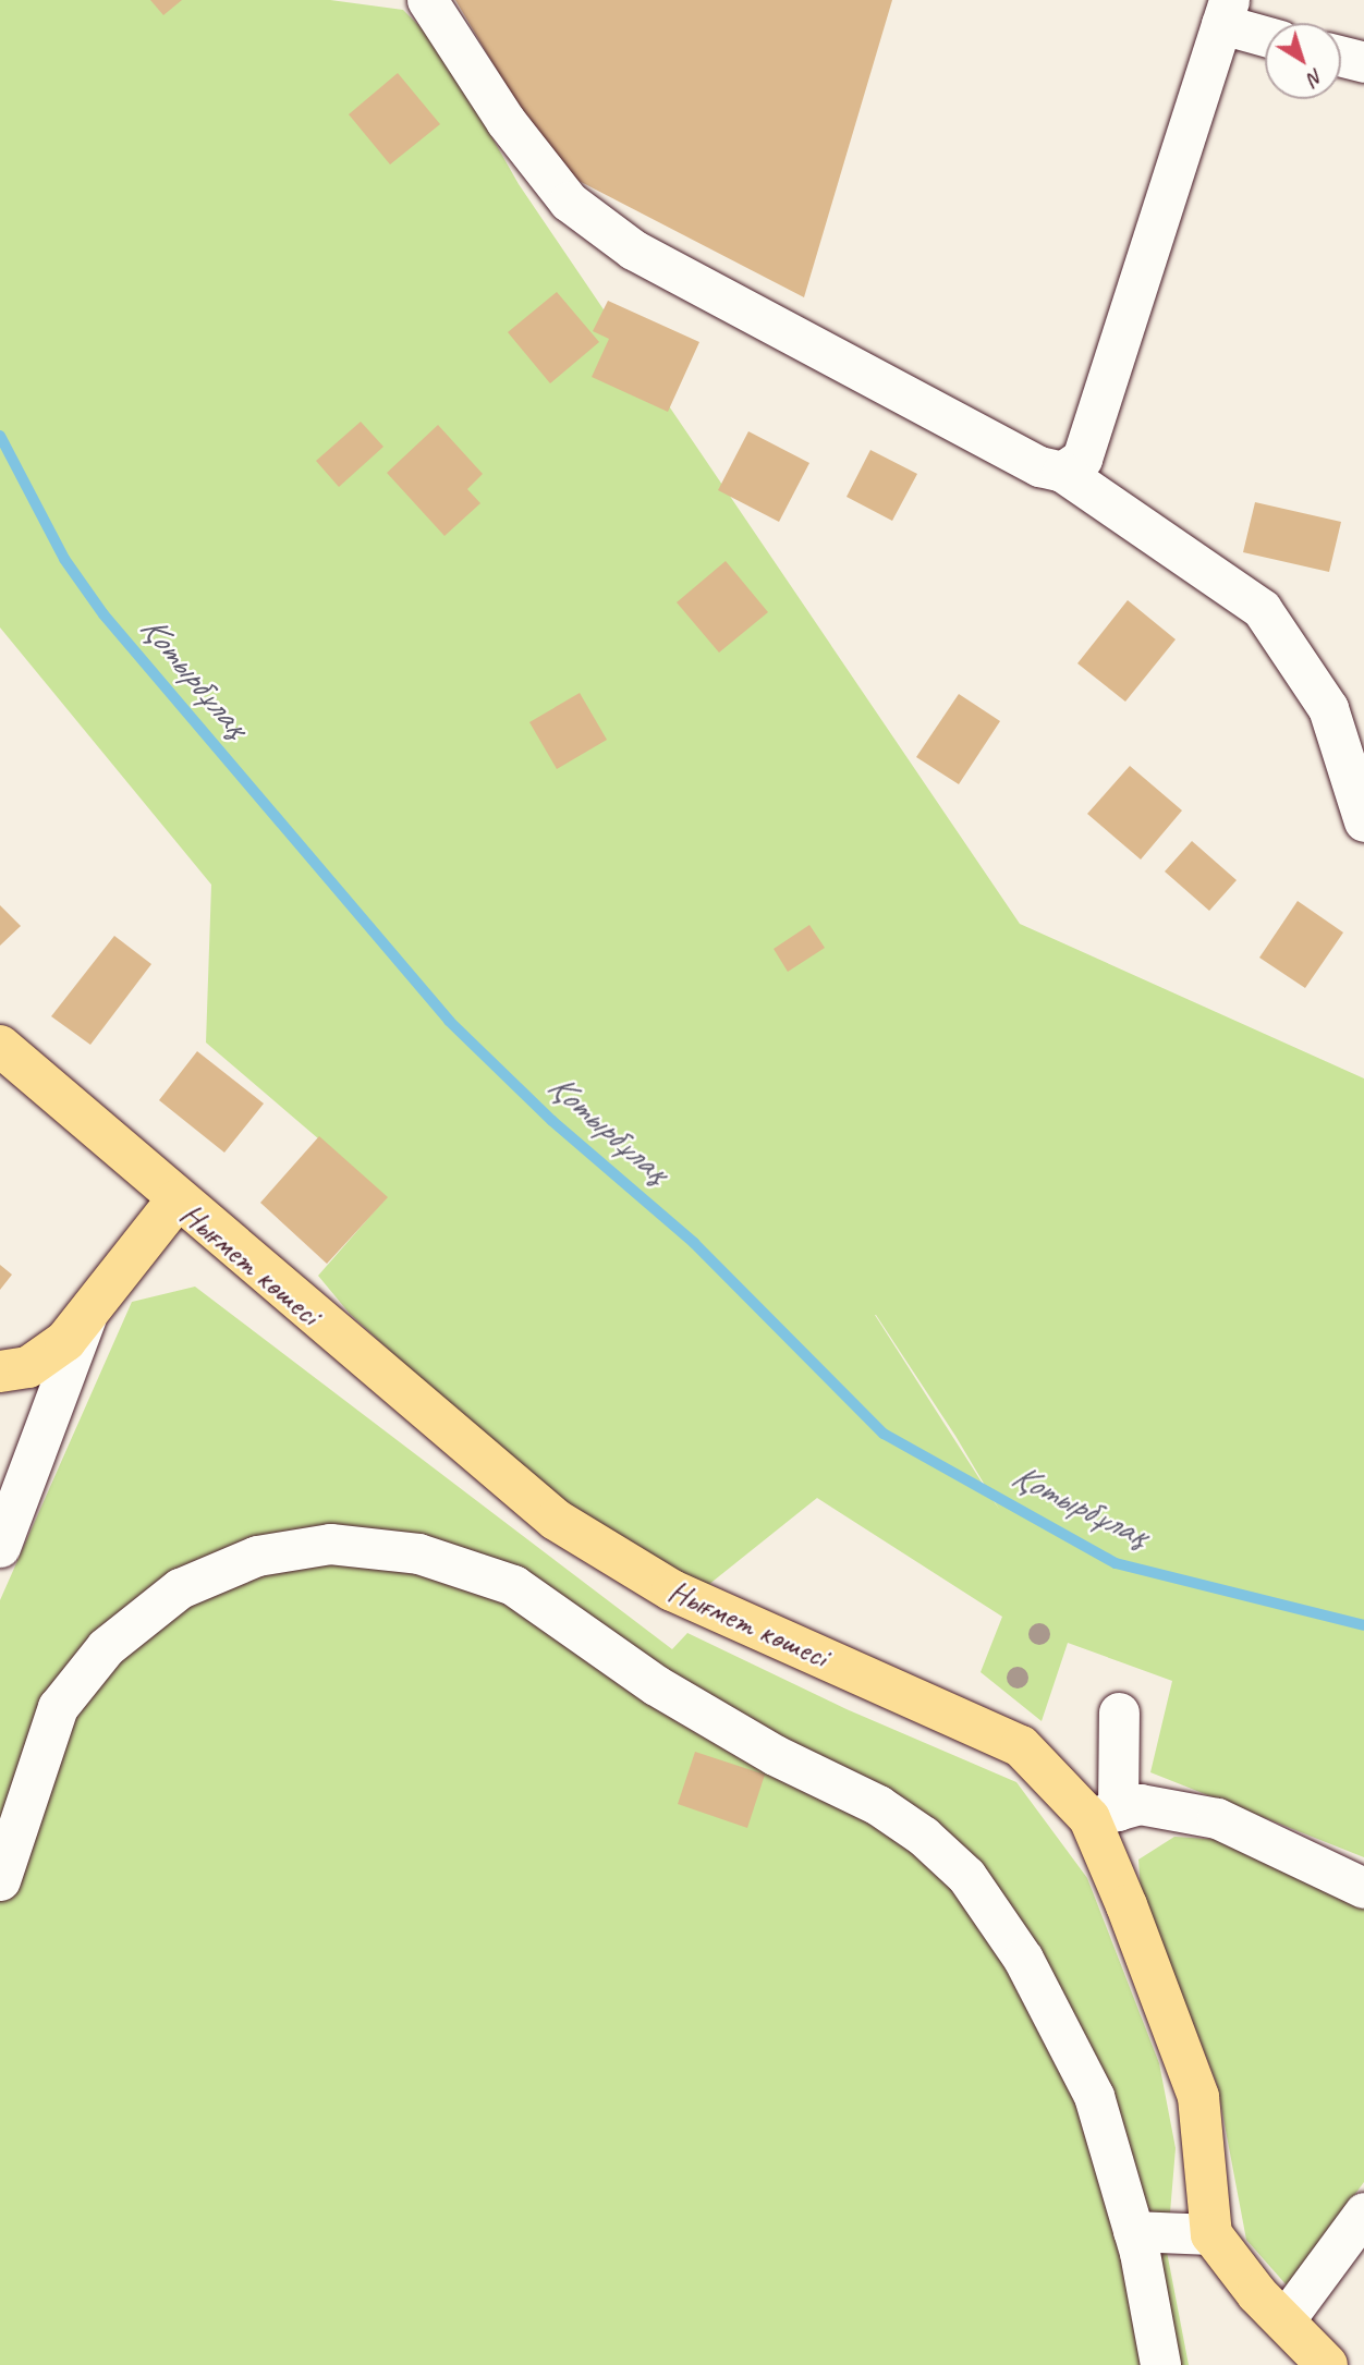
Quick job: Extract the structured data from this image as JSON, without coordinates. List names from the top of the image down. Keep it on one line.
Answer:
{"streets":{"main road":["Нығмет көшесі"]},"water":["Қотырбұлақ"],"north":"bottom right"}
